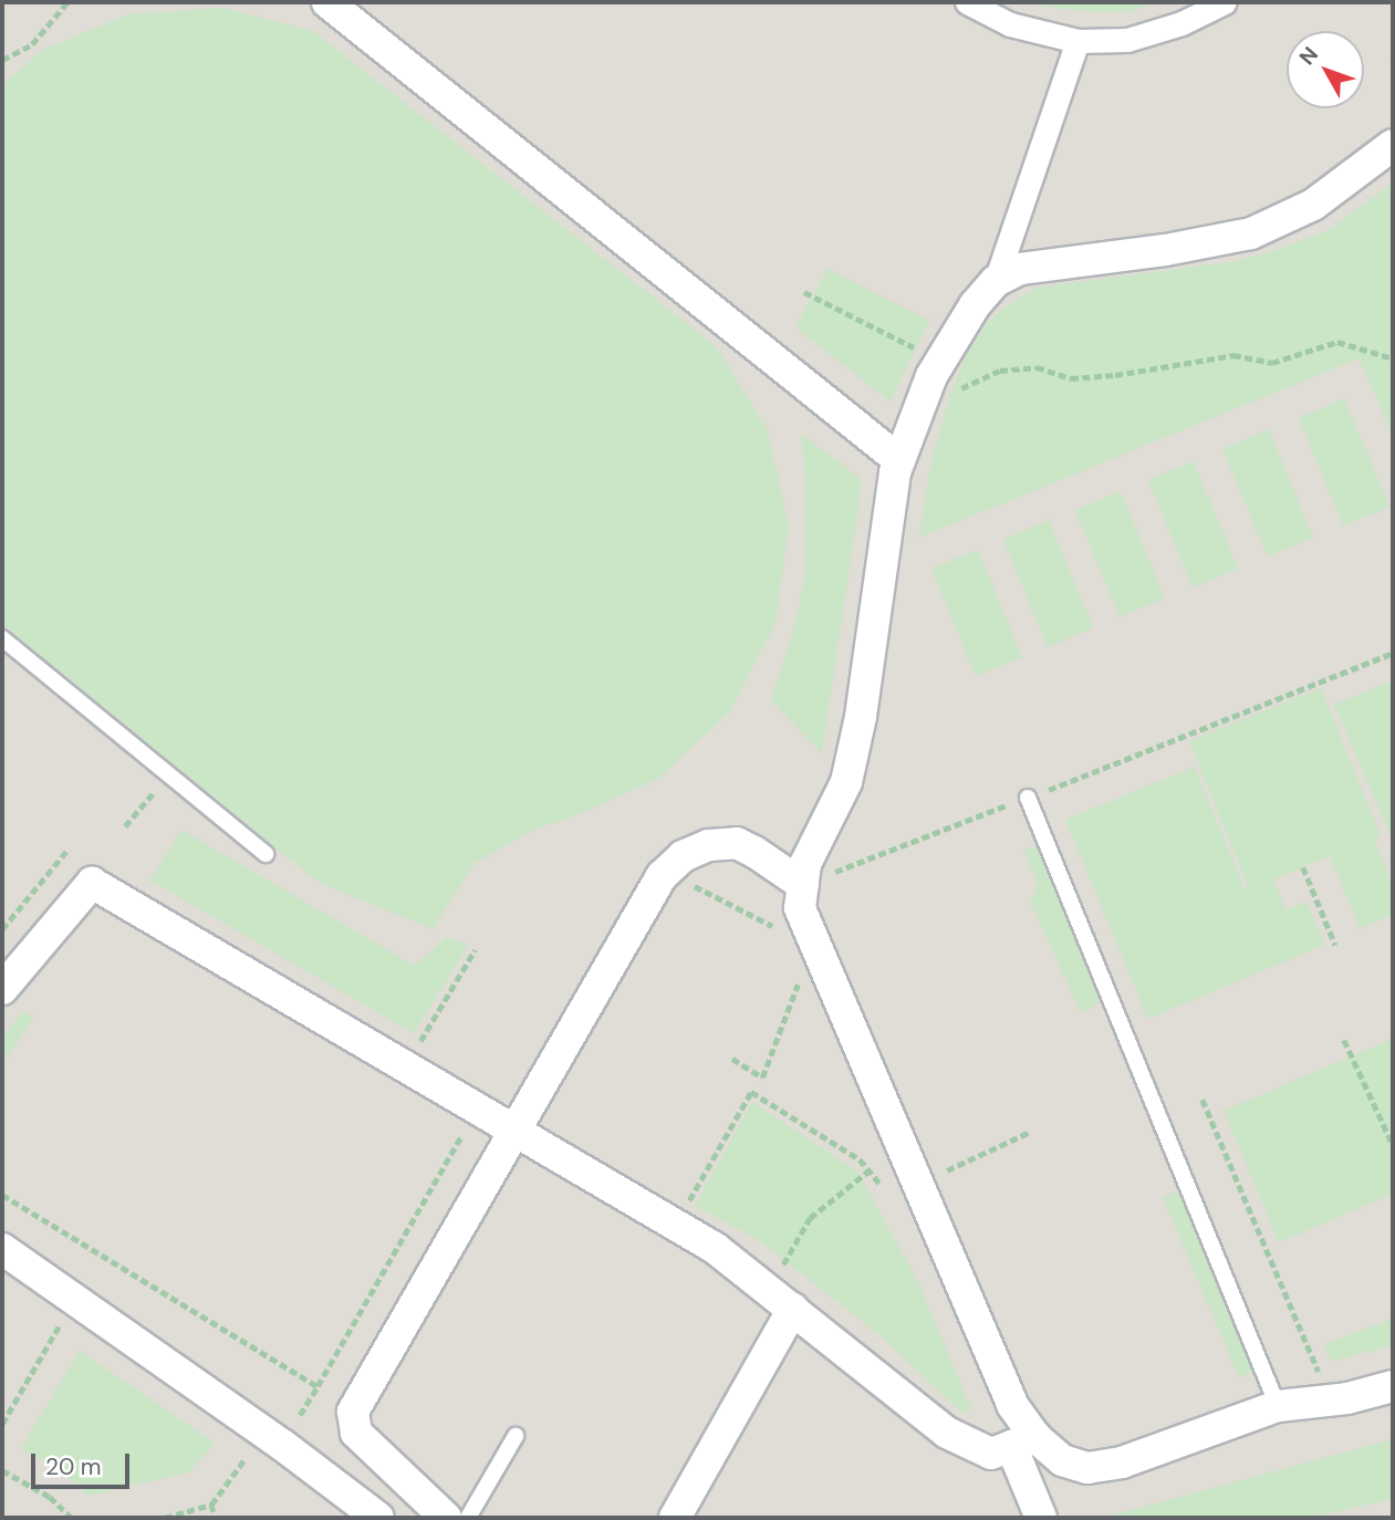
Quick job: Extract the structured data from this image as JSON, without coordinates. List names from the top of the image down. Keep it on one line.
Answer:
{"scale_bar":"20 m","north":"top left"}
